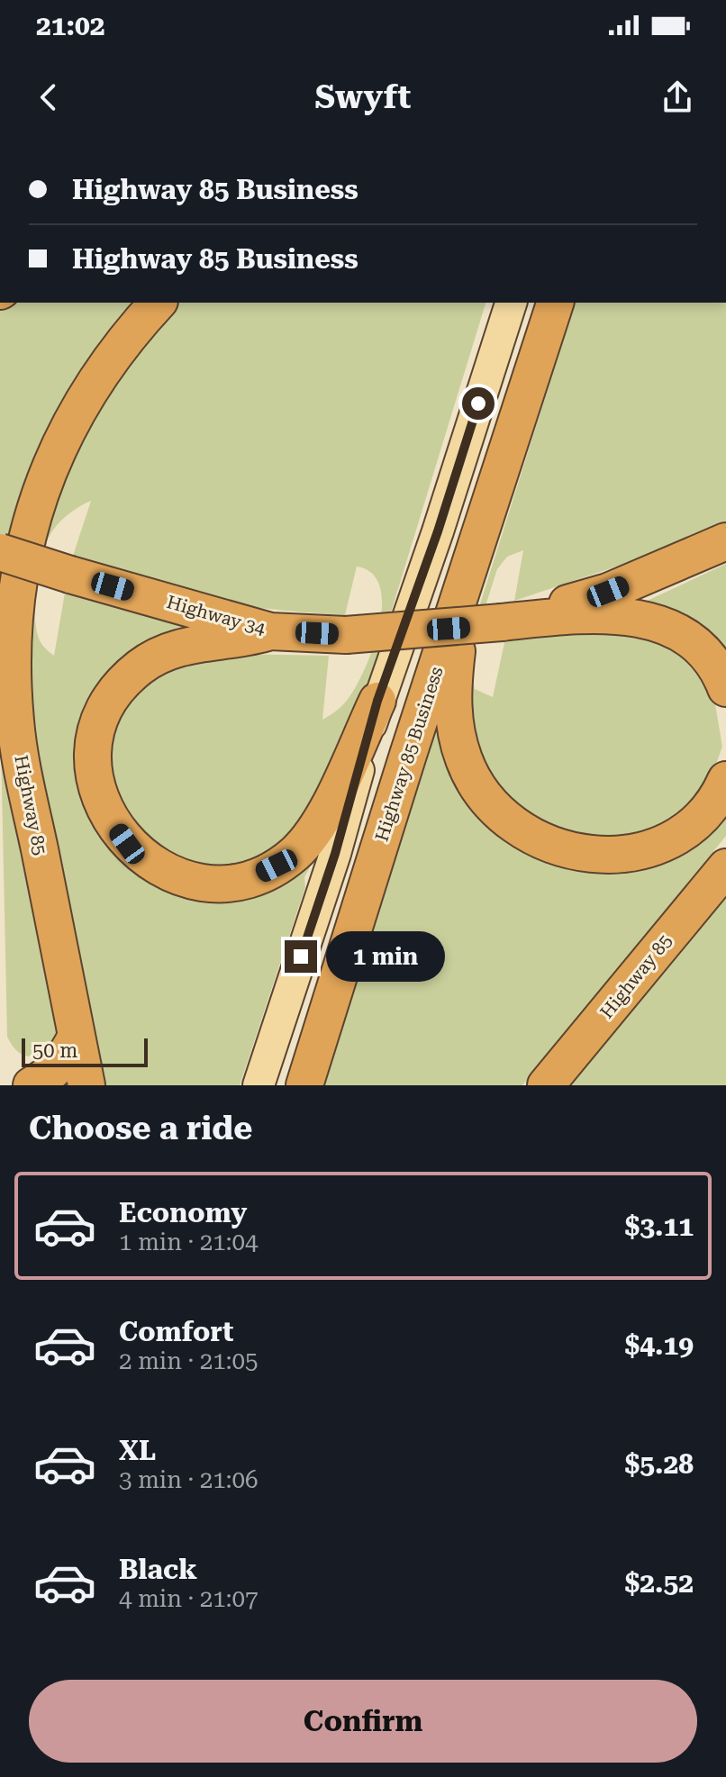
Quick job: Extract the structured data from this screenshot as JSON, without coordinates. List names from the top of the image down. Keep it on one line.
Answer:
{"streets":{"highway":["Highway 34","Highway 85 Business","Highway 85"]},"scale_bar":"50 m","page":{"status":"21:02","header":"Swyft","banner":["Highway 85 Business","Highway 85 Business"],"bubble":"1 min","scale":"50 m","heading":"Choose a ride","list":[{"name":"Economy","note":"1 min · 21:04","value":"$3.11"},{"name":"Comfort","note":"2 min · 21:05","value":"$4.19"},{"name":"XL","note":"3 min · 21:06","value":"$5.28"},{"name":"Black","note":"4 min · 21:07","value":"$2.52"}],"buttons":"Confirm"}}
